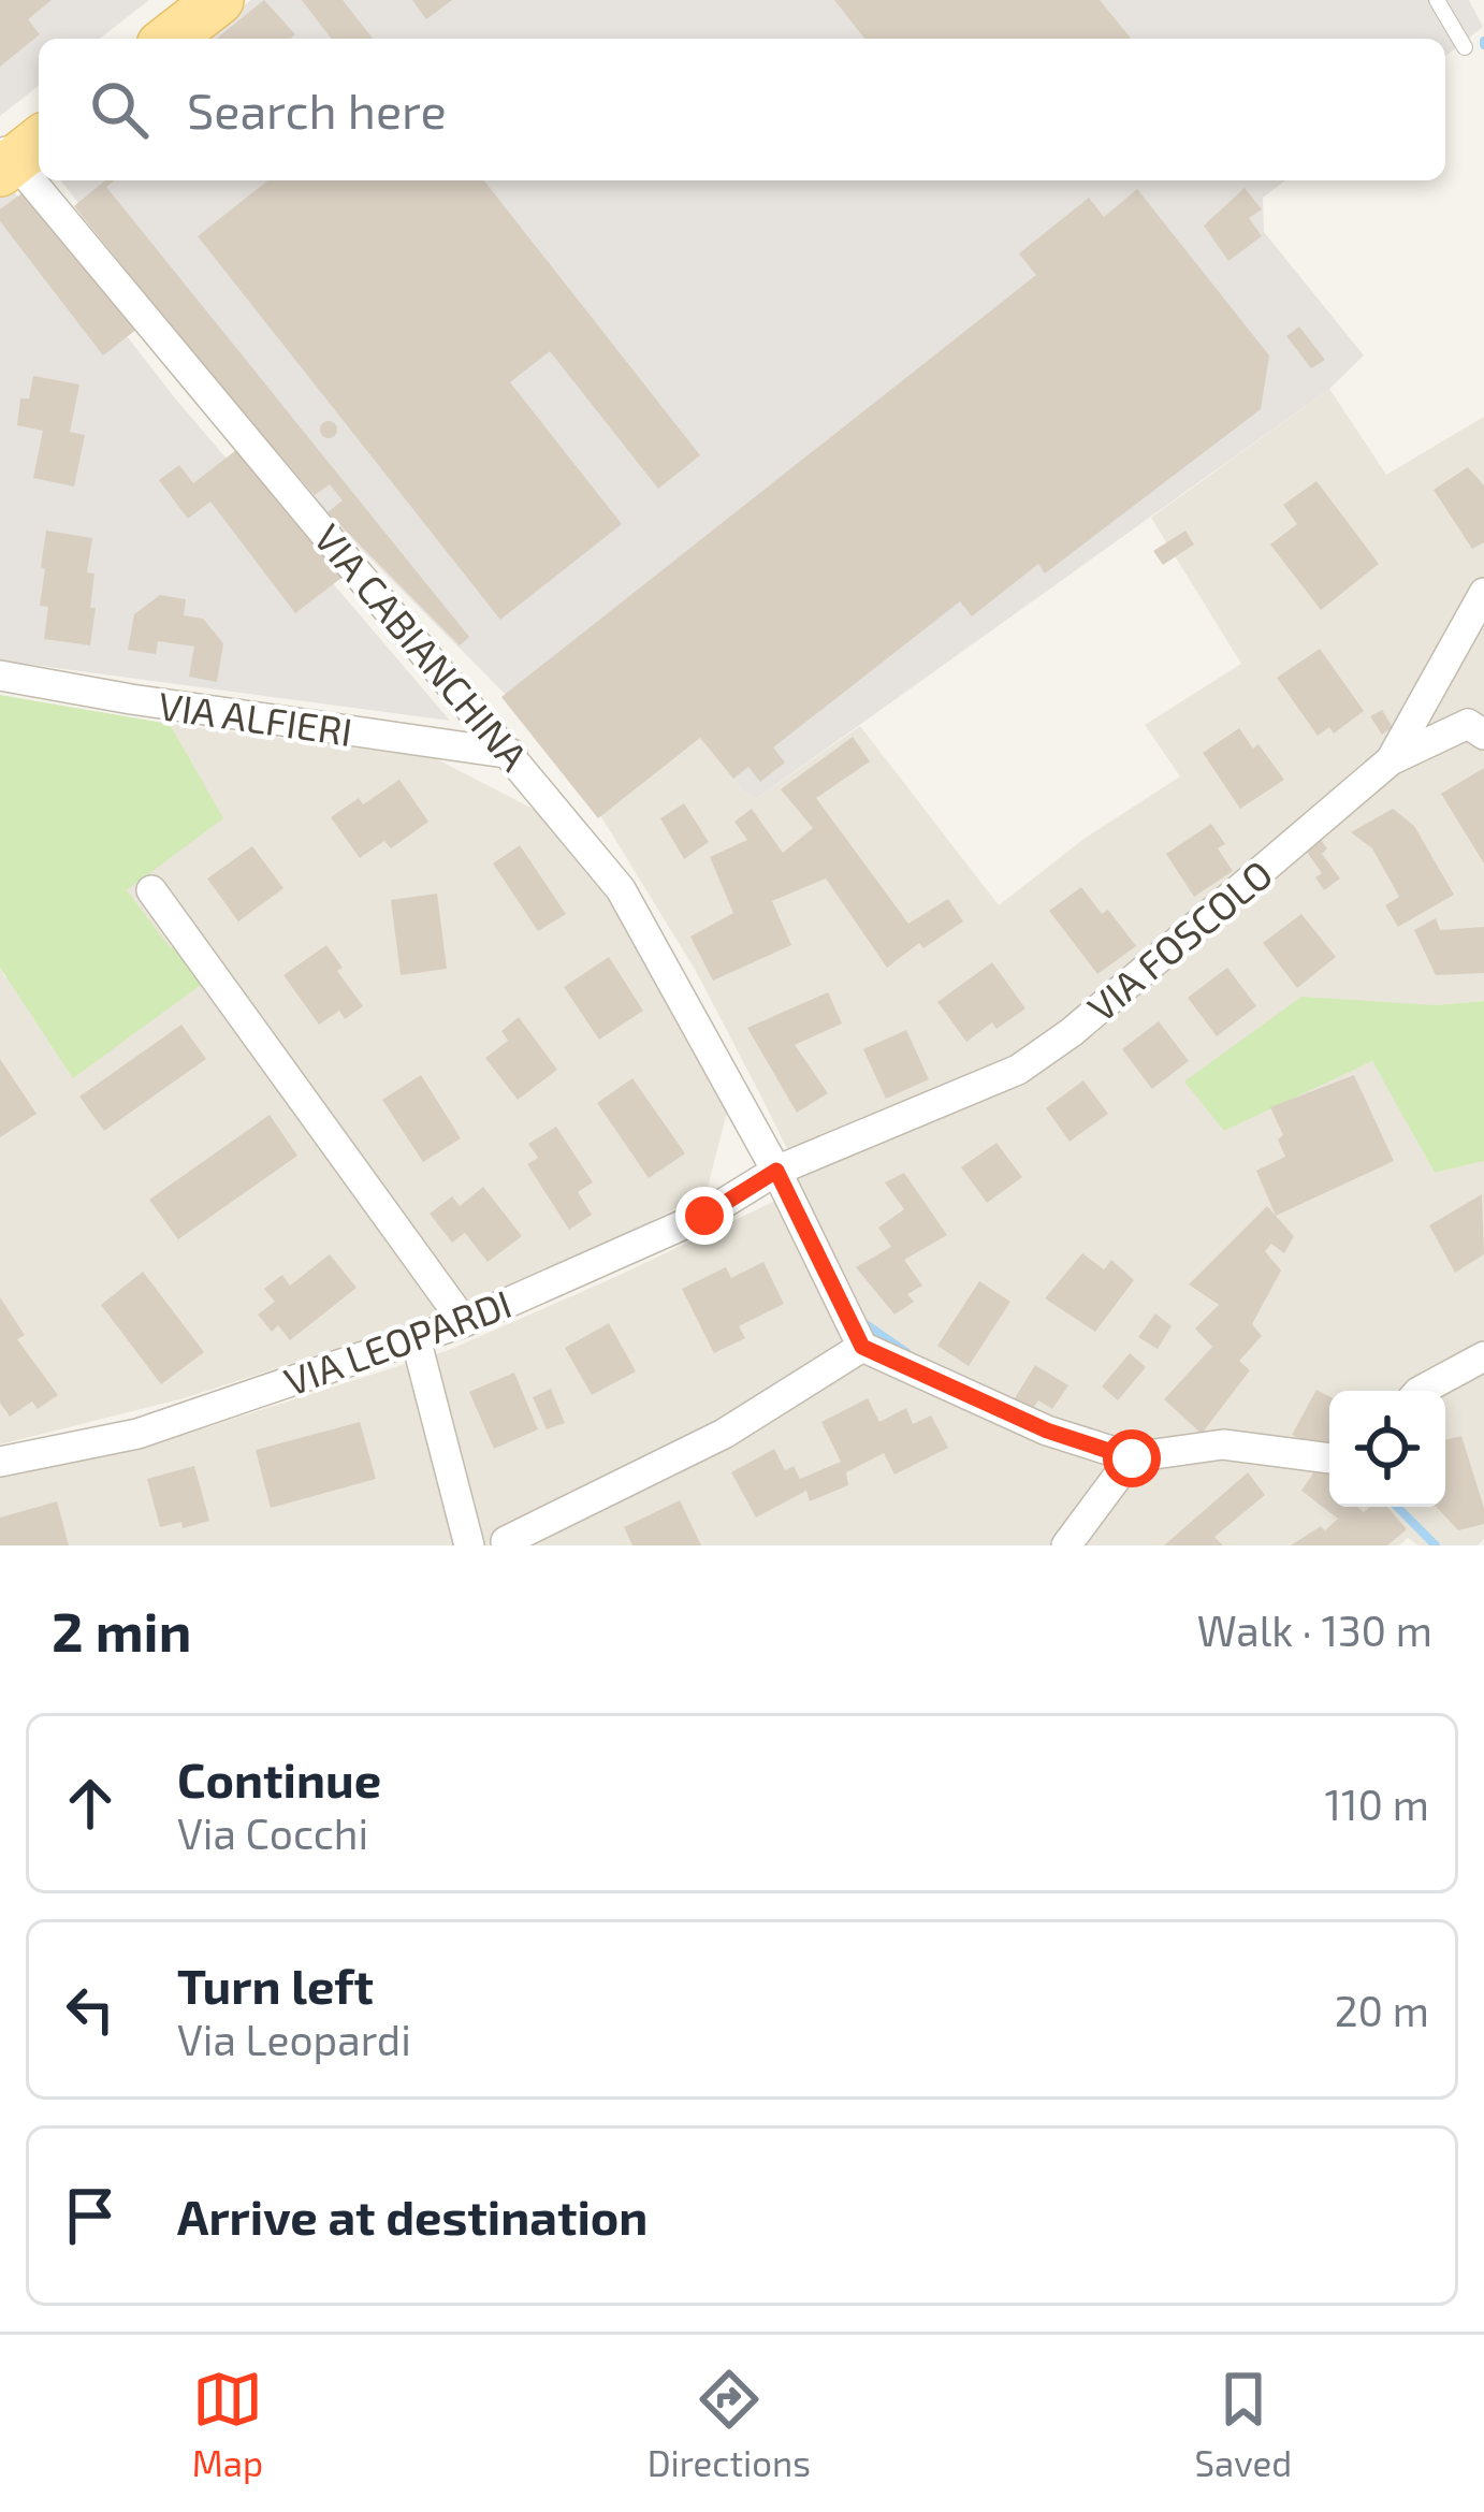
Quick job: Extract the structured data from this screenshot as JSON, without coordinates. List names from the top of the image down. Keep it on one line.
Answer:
{"streets":{"street":["VIA CABIANCHINA","VIA ALFIERI","VIA FOSCOLO","VIA LEOPARDI"]},"crossings":[["VIA CABIANCHINA","VIA ALFIERI"],["VIA CABIANCHINA","VIA FOSCOLO"],["VIA CABIANCHINA","VIA LEOPARDI"],["VIA FOSCOLO","VIA LEOPARDI"]],"page":{"search":"Search here","heading":["2 min","Walk · 130 m"],"list":[["Continue","Via Cocchi","110 m"],["Turn left","Via Leopardi","20 m"],"Arrive at destination"],"nav":["Map","Directions","Saved"]}}
